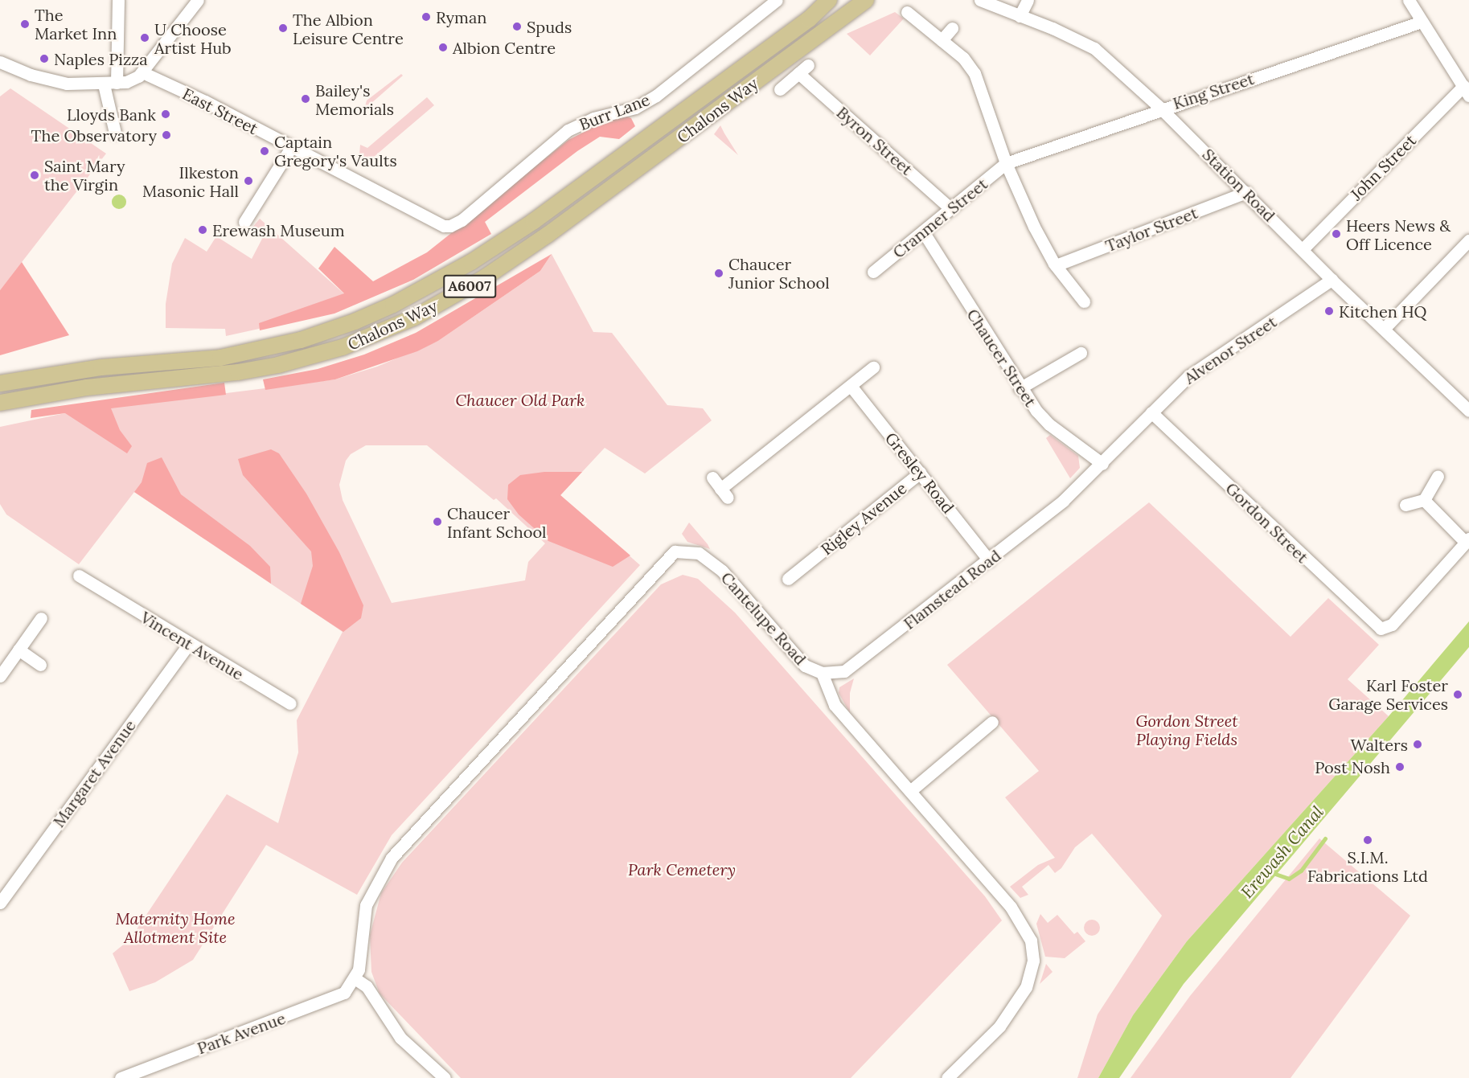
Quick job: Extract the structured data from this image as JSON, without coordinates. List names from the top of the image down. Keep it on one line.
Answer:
{"streets":{"main road":["Chalons Way","A6007"],"street":["King Street","East Street","Burr Lane","Byron Street","John Street","Station Road","Cranmer Street","Taylor Street","Alvenor Street","Chaucer Street","Gresley Road","Rigley Avenue","Gordon Street","Flamstead Road","Cantelupe Road","Vincent Avenue","Margaret Avenue","Park Avenue"]},"crossings":[["King Street","Station Road"],["King Street","Cranmer Street"],["East Street","Burr Lane"],["Byron Street","Cranmer Street"],["John Street","Station Road"],["Station Road","Taylor Street"],["Station Road","Alvenor Street"],["Cranmer Street","Chaucer Street"],["Alvenor Street","Chaucer Street"],["Alvenor Street","Gordon Street"],["Alvenor Street","Flamstead Road"],["Gresley Road","Rigley Avenue"],["Gresley Road","Flamstead Road"],["Flamstead Road","Cantelupe Road"],["Cantelupe Road","Park Avenue"],["Vincent Avenue","Margaret Avenue"]],"water":["Erewash Canal"],"parks":["Chaucer Old Park","Gordon Street Playing Fields","Park Cemetery","Maternity Home Allotment Site"],"places":["Ryman","The Market Inn","Spuds","The Albion Leisure Centre","U Choose Artist Hub","Albion Centre","Naples Pizza","Bailey's Memorials","Lloyds Bank","The Observatory","Captain Gregory's Vaults","Saint Mary the Virgin","Ilkeston Masonic Hall","Erewash Museum","Heers News & Off Licence","Chaucer Junior School","Kitchen HQ","Chaucer Infant School","Karl Foster Garage Services","Walters","Post Nosh","S.I.M. Fabrications Ltd"]}
